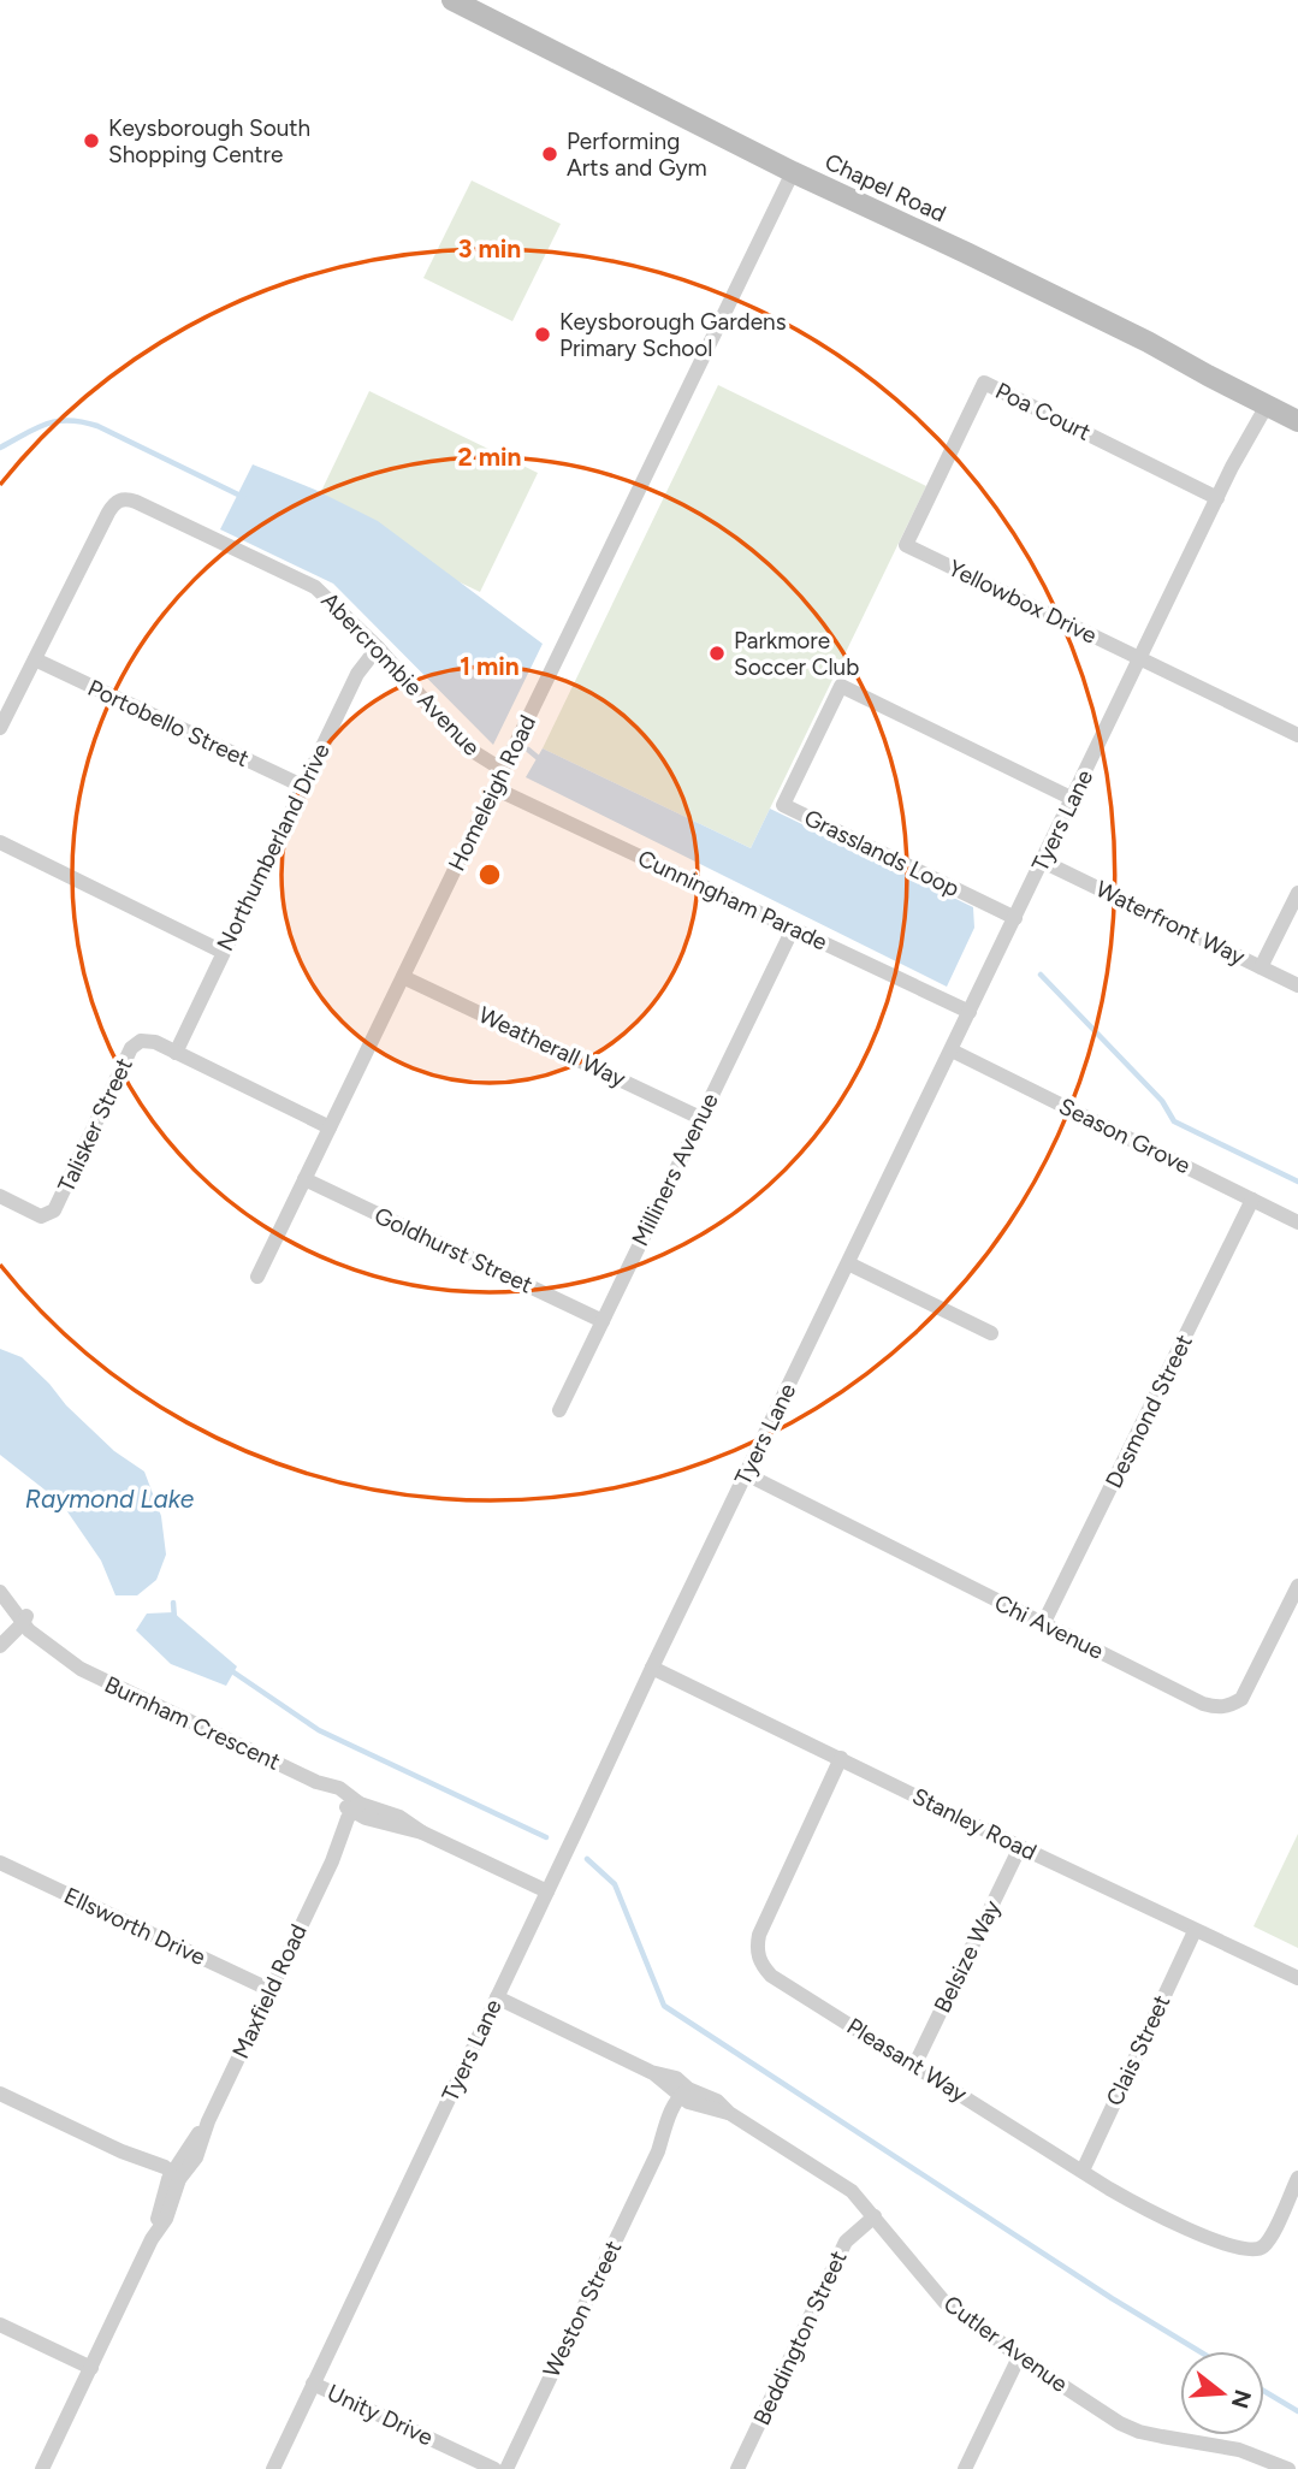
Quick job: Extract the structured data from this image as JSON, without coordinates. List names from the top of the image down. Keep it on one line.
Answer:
{"streets":{"main road":["Chapel Road"],"street":["Poa Court","Yellowbox Drive","Abercrombie Avenue","Portobello Street","Homeleigh Road","Tyers Lane","Northumberland Drive","Grasslands Loop","Cunningham Parade","Waterfront Way","Weatherall Way","Talisker Street","Season Grove","Milliners Avenue","Goldhurst Street","Desmond Street","Chi Avenue","Burnham Crescent","Stanley Road","Ellsworth Drive","Belsize Way","Maxfield Road","Clais Street","Pleasant Way","Weston Street","Beddington Street","Cutler Avenue","Unity Drive"]},"crossings":[["Chapel Road","Homeleigh Road"],["Chapel Road","Tyers Lane"],["Poa Court","Yellowbox Drive"],["Poa Court","Tyers Lane"],["Yellowbox Drive","Tyers Lane"],["Abercrombie Avenue","Portobello Street"],["Abercrombie Avenue","Homeleigh Road"],["Abercrombie Avenue","Northumberland Drive"],["Portobello Street","Northumberland Drive"],["Homeleigh Road","Cunningham Parade"],["Homeleigh Road","Weatherall Way"],["Homeleigh Road","Talisker Street"],["Homeleigh Road","Goldhurst Street"],["Tyers Lane","Grasslands Loop"],["Tyers Lane","Cunningham Parade"],["Tyers Lane","Waterfront Way"],["Tyers Lane","Season Grove"],["Tyers Lane","Chi Avenue"],["Tyers Lane","Burnham Crescent"],["Tyers Lane","Stanley Road"],["Tyers Lane","Cutler Avenue"],["Tyers Lane","Unity Drive"],["Northumberland Drive","Talisker Street"],["Cunningham Parade","Milliners Avenue"],["Weatherall Way","Milliners Avenue"],["Season Grove","Desmond Street"],["Milliners Avenue","Goldhurst Street"],["Desmond Street","Chi Avenue"],["Burnham Crescent","Maxfield Road"],["Stanley Road","Belsize Way"],["Stanley Road","Clais Street"],["Stanley Road","Pleasant Way"],["Ellsworth Drive","Maxfield Road"],["Belsize Way","Pleasant Way"],["Clais Street","Pleasant Way"],["Weston Street","Cutler Avenue"],["Beddington Street","Cutler Avenue"]],"water":["Raymond Lake"],"places":["Keysborough South Shopping Centre","Performing Arts and Gym","Keysborough Gardens Primary School","Parkmore Soccer Club"],"north":"right","rings":["3 min","2 min","1 min"]}
